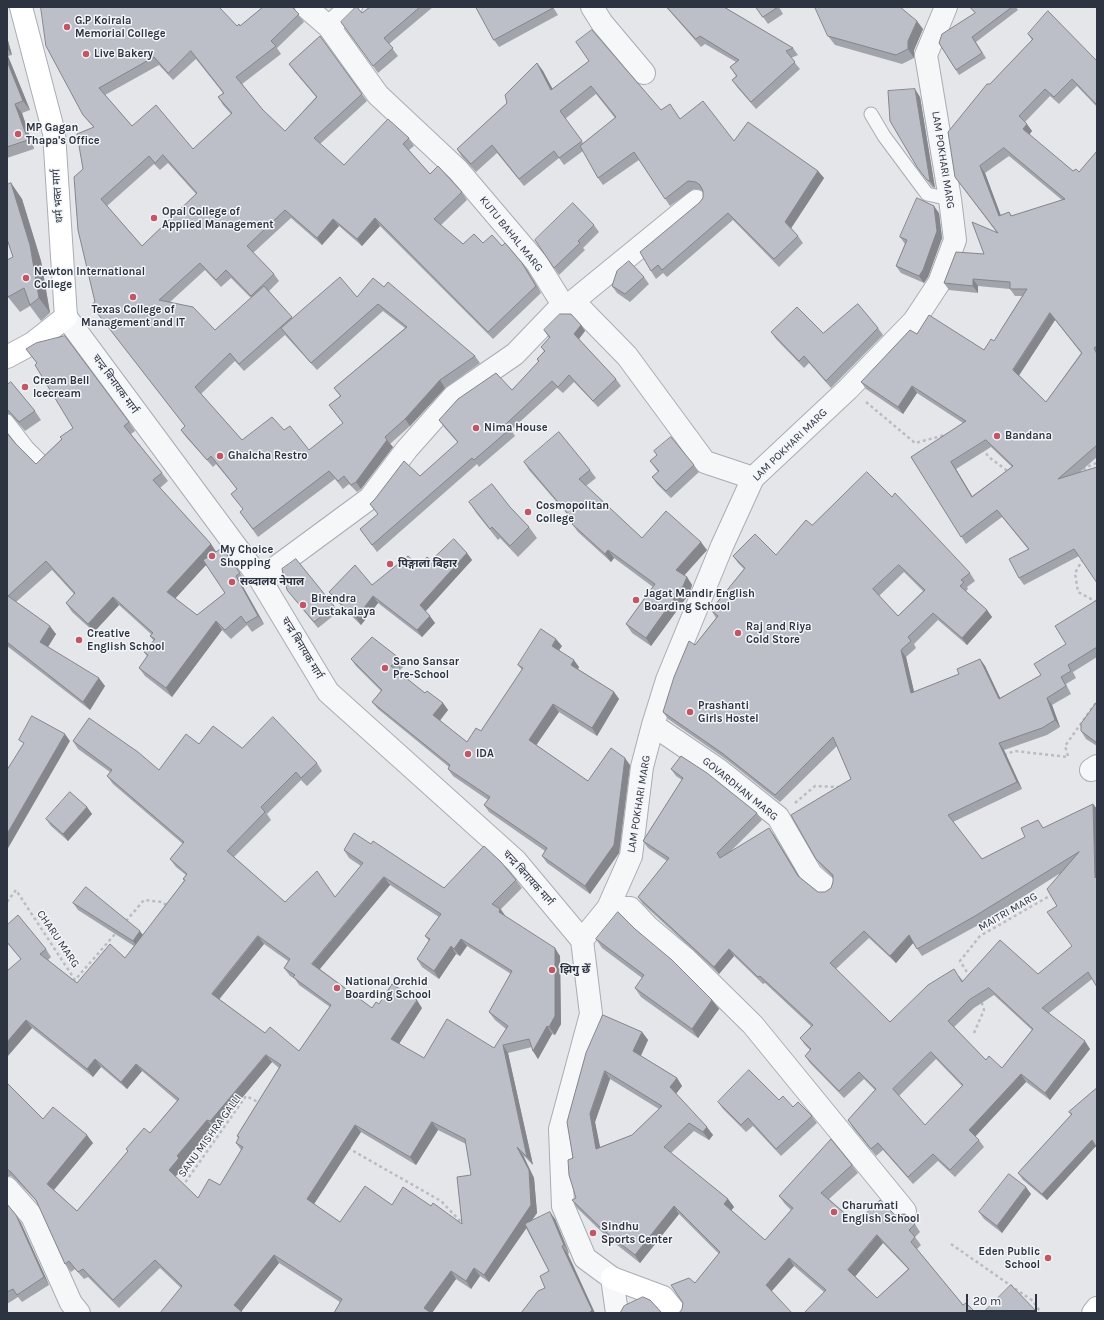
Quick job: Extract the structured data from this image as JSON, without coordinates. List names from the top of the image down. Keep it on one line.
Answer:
{"streets":{"main road":["धर्म भक्त मार्ग"],"street":["LAM POKHARI MARG","KUTU BAHAL MARG","चन्द्र बिनायक मार्ग","GOVARDHAN MARG"],"path":["MAITRI MARG","CHARU MARG","SANU MISHRA GALLI"]},"crossings":[["LAM POKHARI MARG","GOVARDHAN MARG"],["धर्म भक्त मार्ग","चन्द्र बिनायक मार्ग"]],"places":["G.P Koirala Memorial College","Live Bakery","MP Gagan Thapa's Office","Opal College of Applied Management","Newton International College","Texas College of Management and IT","Cream Bell Icecream","Nima House","Bandana","Ghalcha Restro","Cosmopolitan College","My Choice Shopping","पिङ्गाला बिहार","सब्दालय नेपाल","Jagat Mandir English Boarding School","Birendra Pustakalaya","Raj and Riya Cold Store","Creative English School","Sano Sansar Pre-School","Prashanti Girls Hostel","IDA","झिगु छेँ","National Orchid Boarding School","Charumati English School","Sindhu Sports Center","Eden Public School"],"scale_bar":"20 m"}
